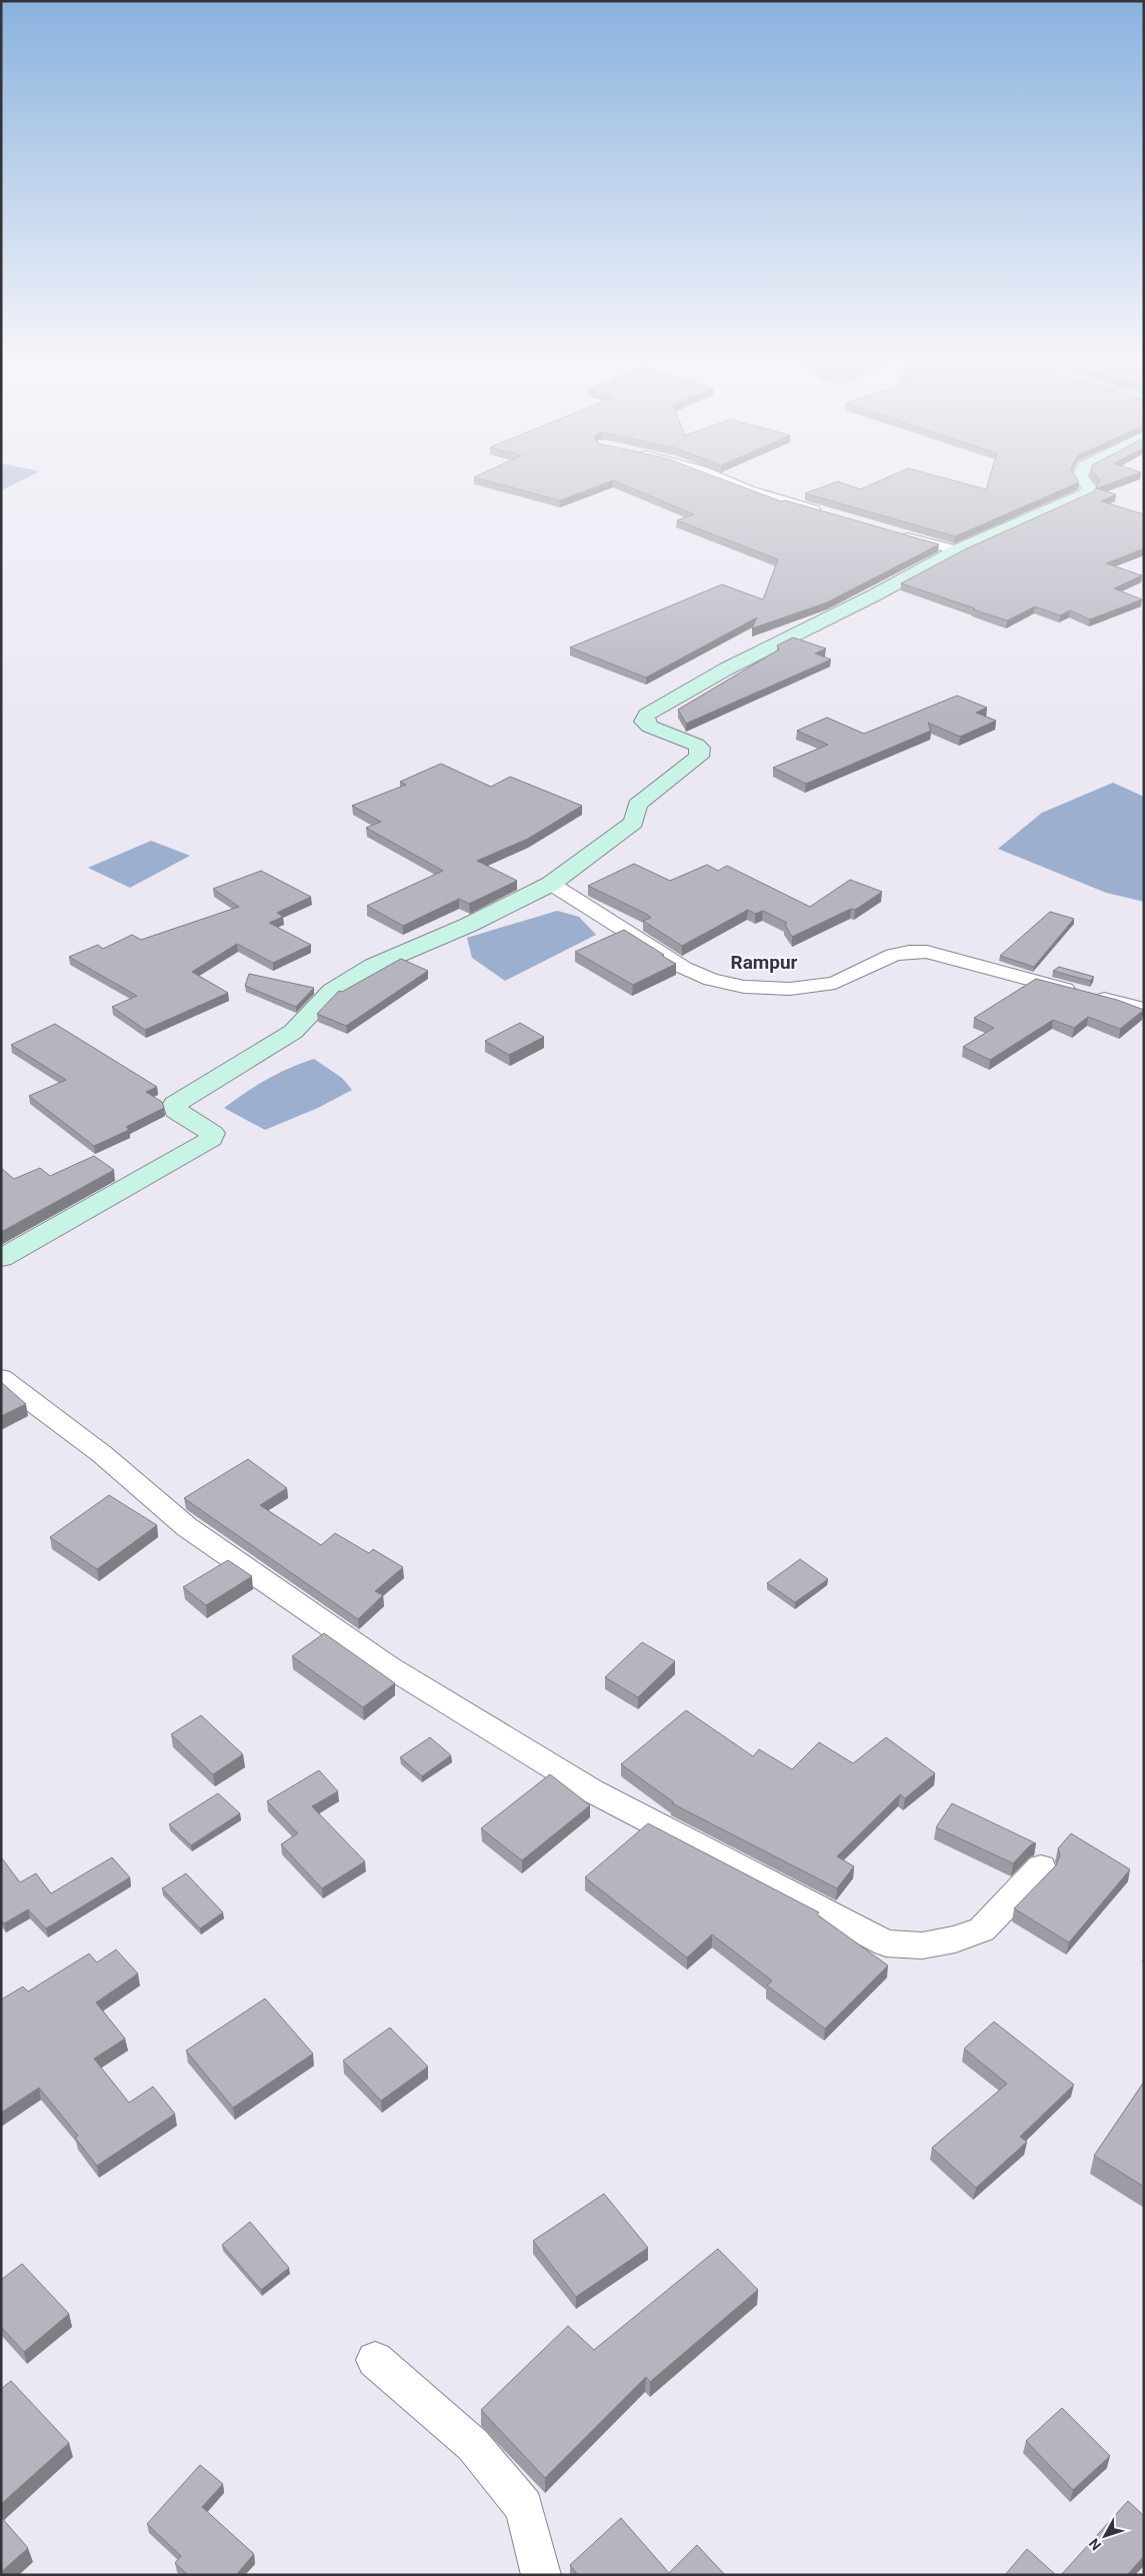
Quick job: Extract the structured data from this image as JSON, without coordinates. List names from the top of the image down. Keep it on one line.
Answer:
{"districts":["Rampur"],"north":"bottom left"}
